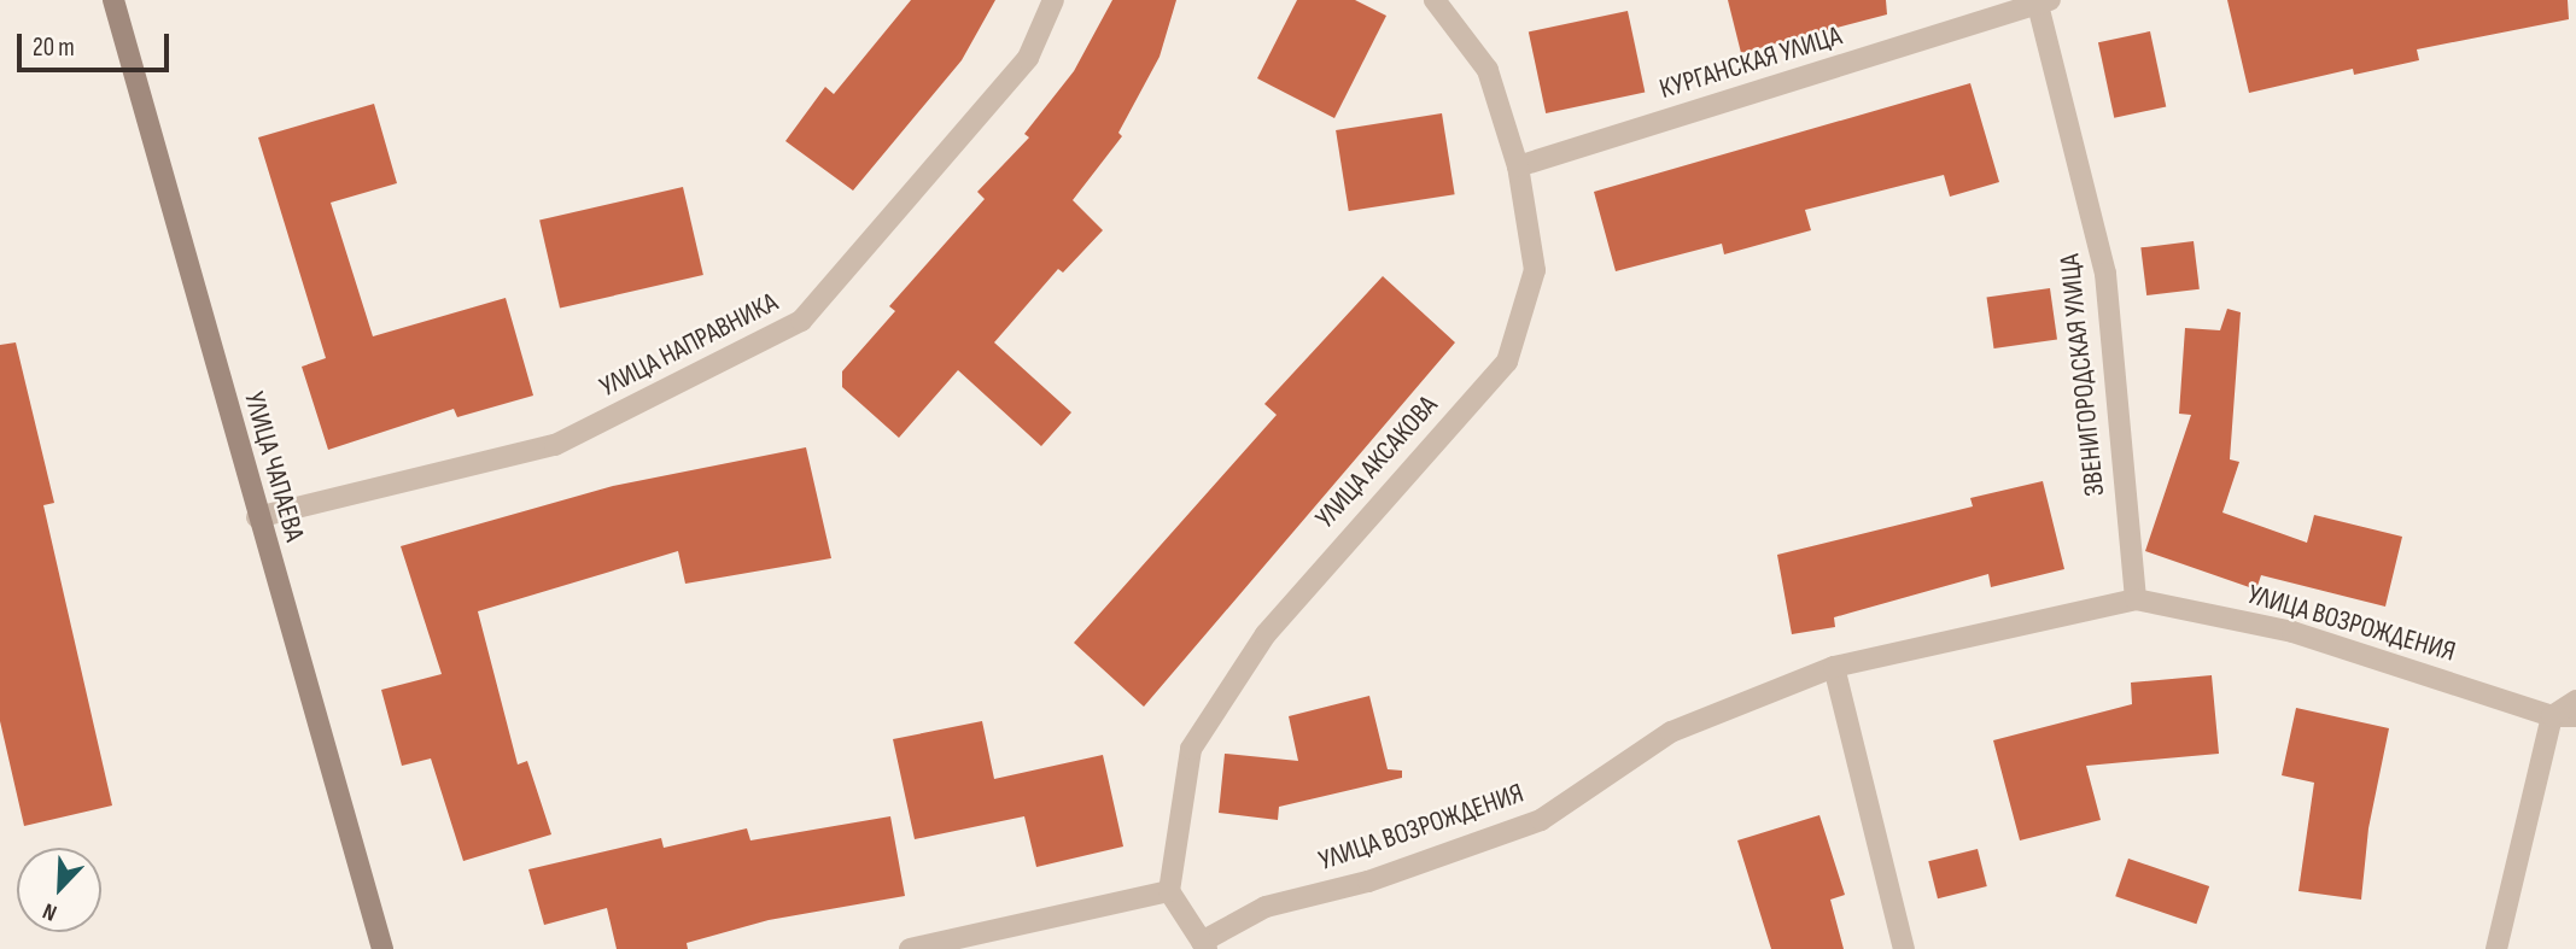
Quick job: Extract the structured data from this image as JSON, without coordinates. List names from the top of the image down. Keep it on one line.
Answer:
{"streets":{"street":["КУРГАНСКАЯ УЛИЦА","УЛИЦА НАПРАВНИКА","ЗВЕНИГОРОДСКАЯ УЛИЦА","УЛИЦА АКСАКОВА","УЛИЦА ЧАПАЕВА","УЛИЦА ВОЗРОЖДЕНИЯ"]},"crossings":[["КУРГАНСКАЯ УЛИЦА","ЗВЕНИГОРОДСКАЯ УЛИЦА"],["КУРГАНСКАЯ УЛИЦА","УЛИЦА АКСАКОВА"],["УЛИЦА НАПРАВНИКА","УЛИЦА ЧАПАЕВА"],["ЗВЕНИГОРОДСКАЯ УЛИЦА","УЛИЦА ВОЗРОЖДЕНИЯ"]],"scale_bar":"20 m","north":"bottom left"}
